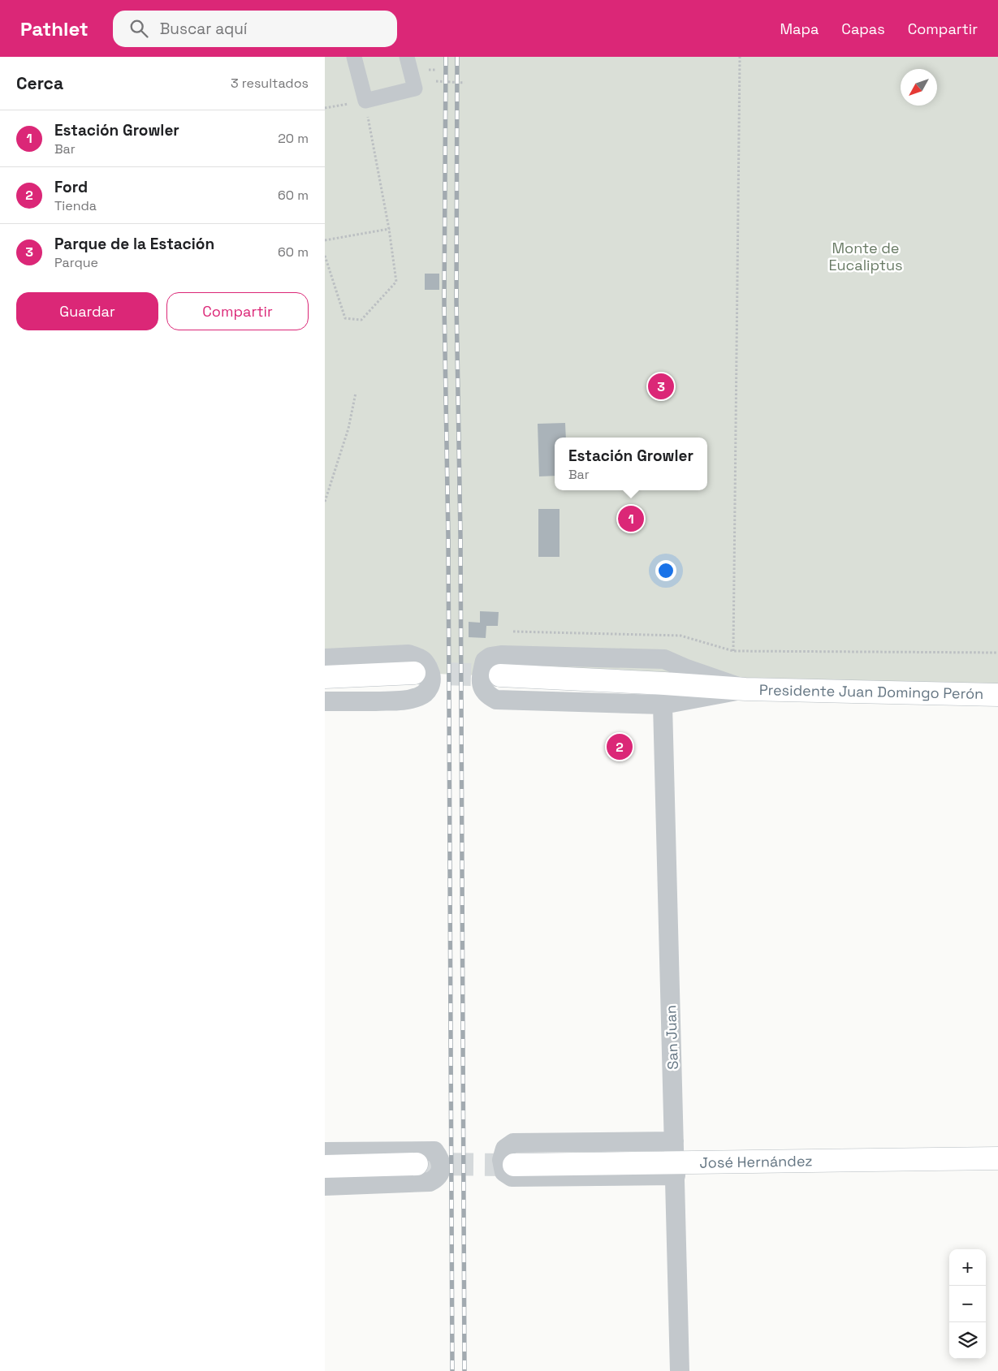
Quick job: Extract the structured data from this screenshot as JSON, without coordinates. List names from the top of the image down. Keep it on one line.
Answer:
{"streets":{"main road":["Presidente Juan Domingo Perón","José Hernández"],"street":["San Juan"]},"crossings":[["Presidente Juan Domingo Perón","San Juan"],["San Juan","José Hernández"]],"parks":["Monte de Eucaliptus"],"north":"bottom left","page":{"header":"Pathlet","search":"Buscar aquí","nav":["Mapa","Capas","Compartir"],"heading":["Cerca","3 resultados"],"list":[{"mark":"1","name":"Estación Growler","note":"Bar","value":"20 m"},{"mark":"2","name":"Ford","note":"Tienda","value":"60 m"},{"mark":"3","name":"Parque de la Estación","note":"Parque","value":"60 m"}],"buttons":["Guardar","Compartir"],"pins":["3","1","2"],"popup":["Estación Growler","Bar"],"map_buttons":["+","−"]}}
